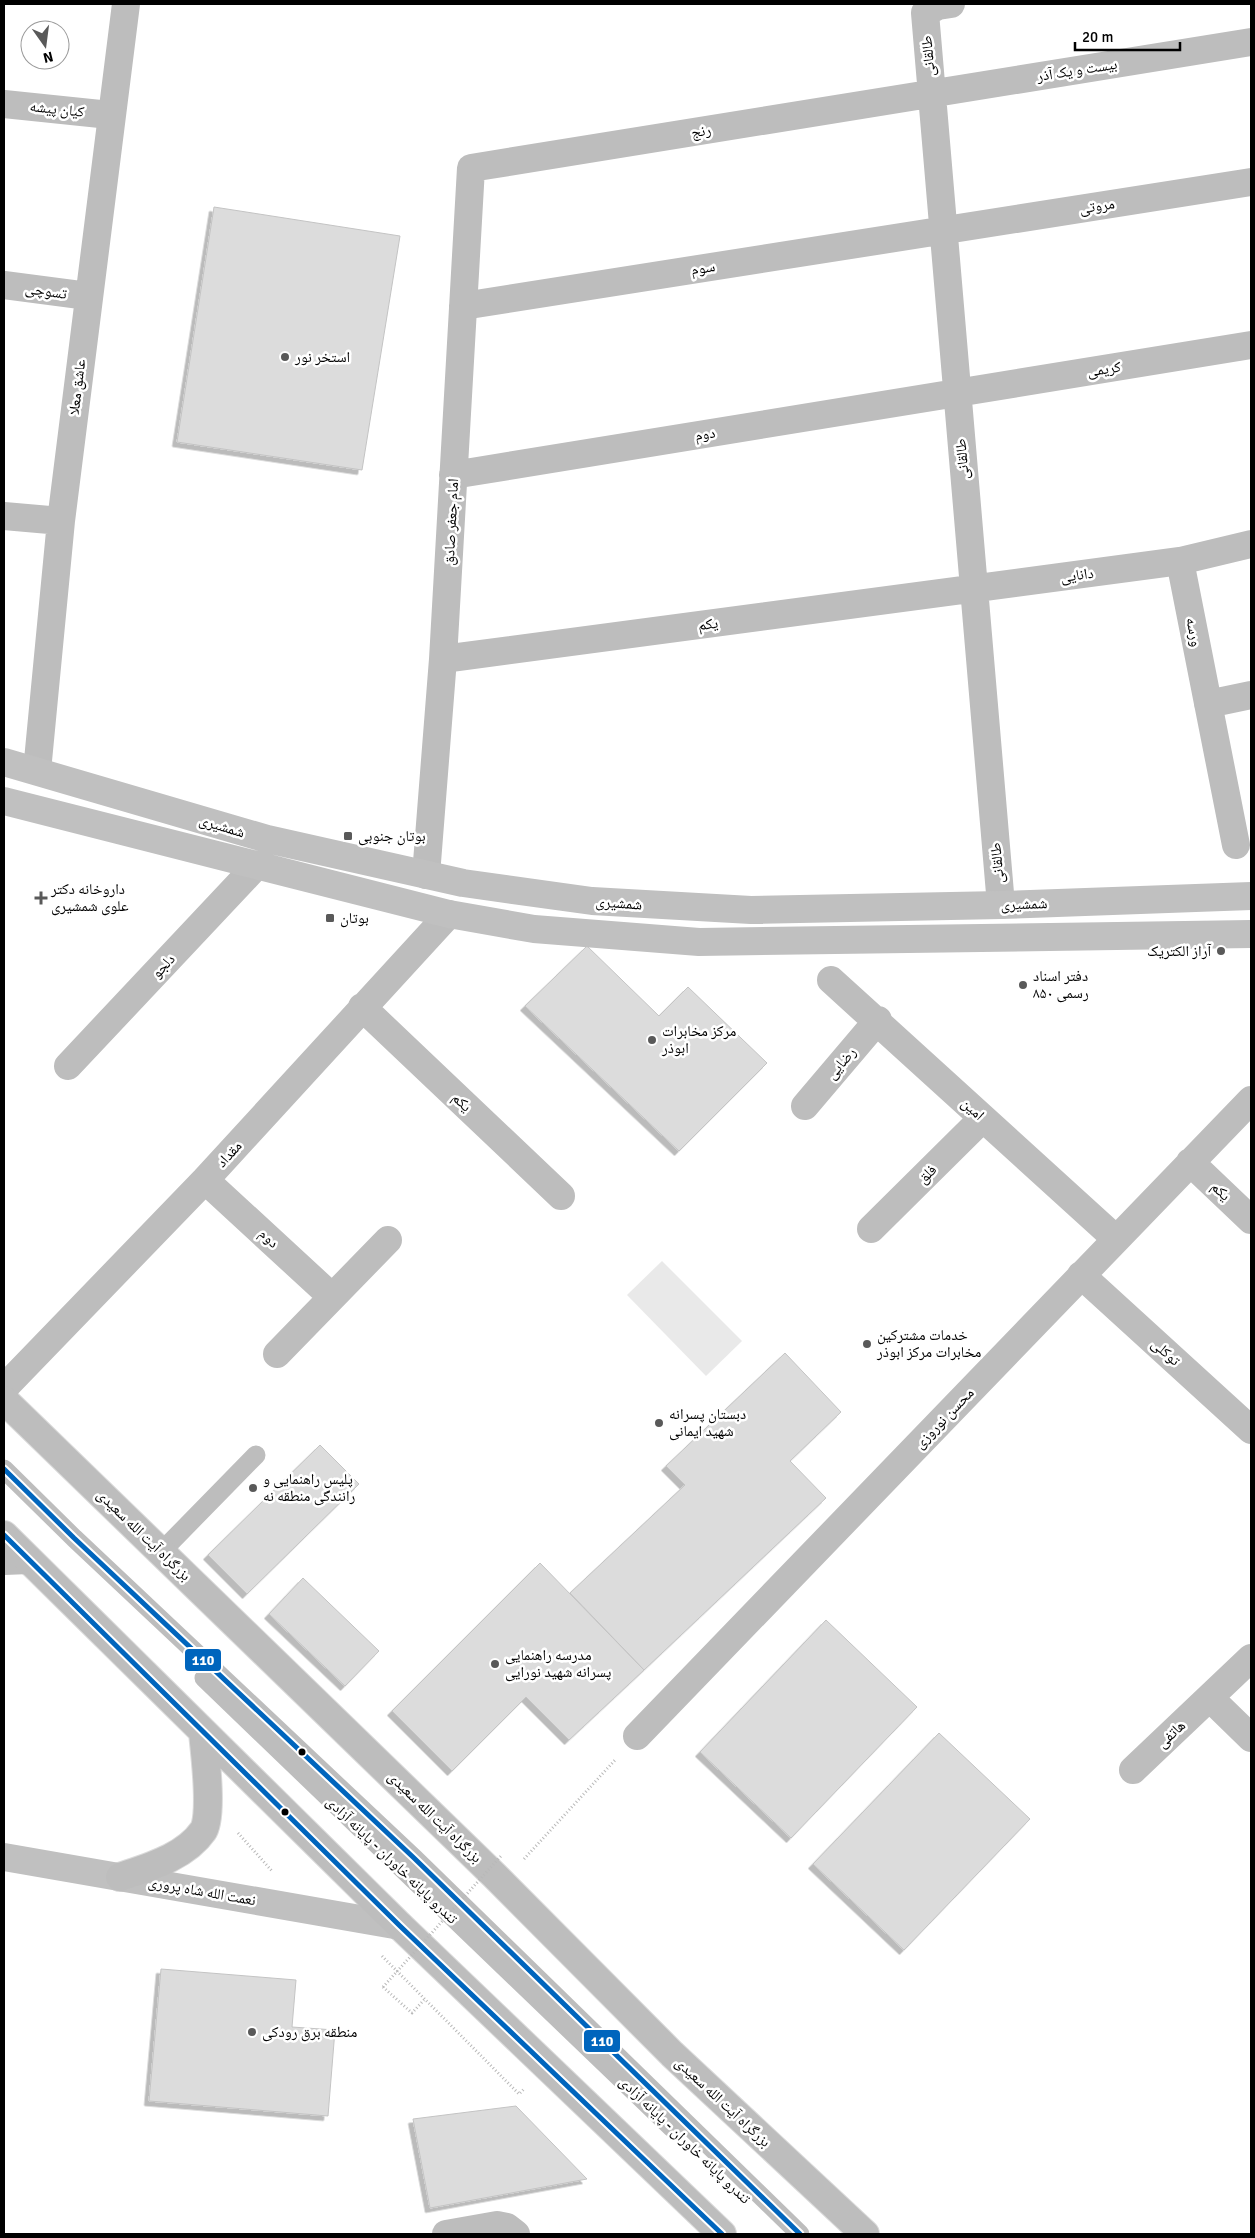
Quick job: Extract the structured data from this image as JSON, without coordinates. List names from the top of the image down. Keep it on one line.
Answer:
{"streets":{"main road":["طالقانی","بیست و یک آذر","کیان پیشه","رنج","مروتی","سوم","تسوچی","کریمی","عاشق معلا","دوم","امام جعفر صادق","دانایی","یکم","ورسه","شمشیری","دلجو","رضایی","امین","مقداد","فلق","توکلی","محسن نوروزی","بزرگراه آیت الله سعیدی","هاتفی","نعمت الله شاه پروری"],"lane":["تندرو پایانه خاوران - پایانه آزادی"]},"crossings":[["طالقانی","بیست و یک آذر"],["طالقانی","رنج"],["طالقانی","مروتی"],["طالقانی","سوم"],["طالقانی","کریمی"],["طالقانی","دوم"],["طالقانی","دانایی"],["طالقانی","یکم"],["طالقانی","شمشیری"],["بیست و یک آذر","رنج"],["کیان پیشه","عاشق معلا"],["رنج","امام جعفر صادق"],["مروتی","سوم"],["سوم","امام جعفر صادق"],["تسوچی","عاشق معلا"],["کریمی","دوم"],["عاشق معلا","شمشیری"],["دوم","امام جعفر صادق"],["دوم","مقداد"],["امام جعفر صادق","یکم"],["امام جعفر صادق","شمشیری"],["دانایی","یکم"],["دانایی","ورسه"],["یکم","مقداد"],["یکم","محسن نوروزی"],["شمشیری","دلجو"],["شمشیری","مقداد"],["رضایی","امین"],["امین","فلق"],["امین","محسن نوروزی"],["توکلی","محسن نوروزی"]],"places":{"other":["استخر نور","آراز الکتریک","دفتر اسناد رسمی ۸۵۰","مرکز مخابرات ابوذر","خدمات مشترکین مخابرات مرکز ابوذر","دبستان پسرانه شهید ایمانی","پلیس راهنمایی و رانندگی منطقه نه","مدرسه راهنمایی پسرانه شهید نورایی","منطقه برق رودکی"],"transit":["بوتان جنوبی","بوتان"],"health":["داروخانه دکتر علوی شمشیری"]},"lines":["transit line 110"],"scale_bar":"20 m","north":"bottom"}
